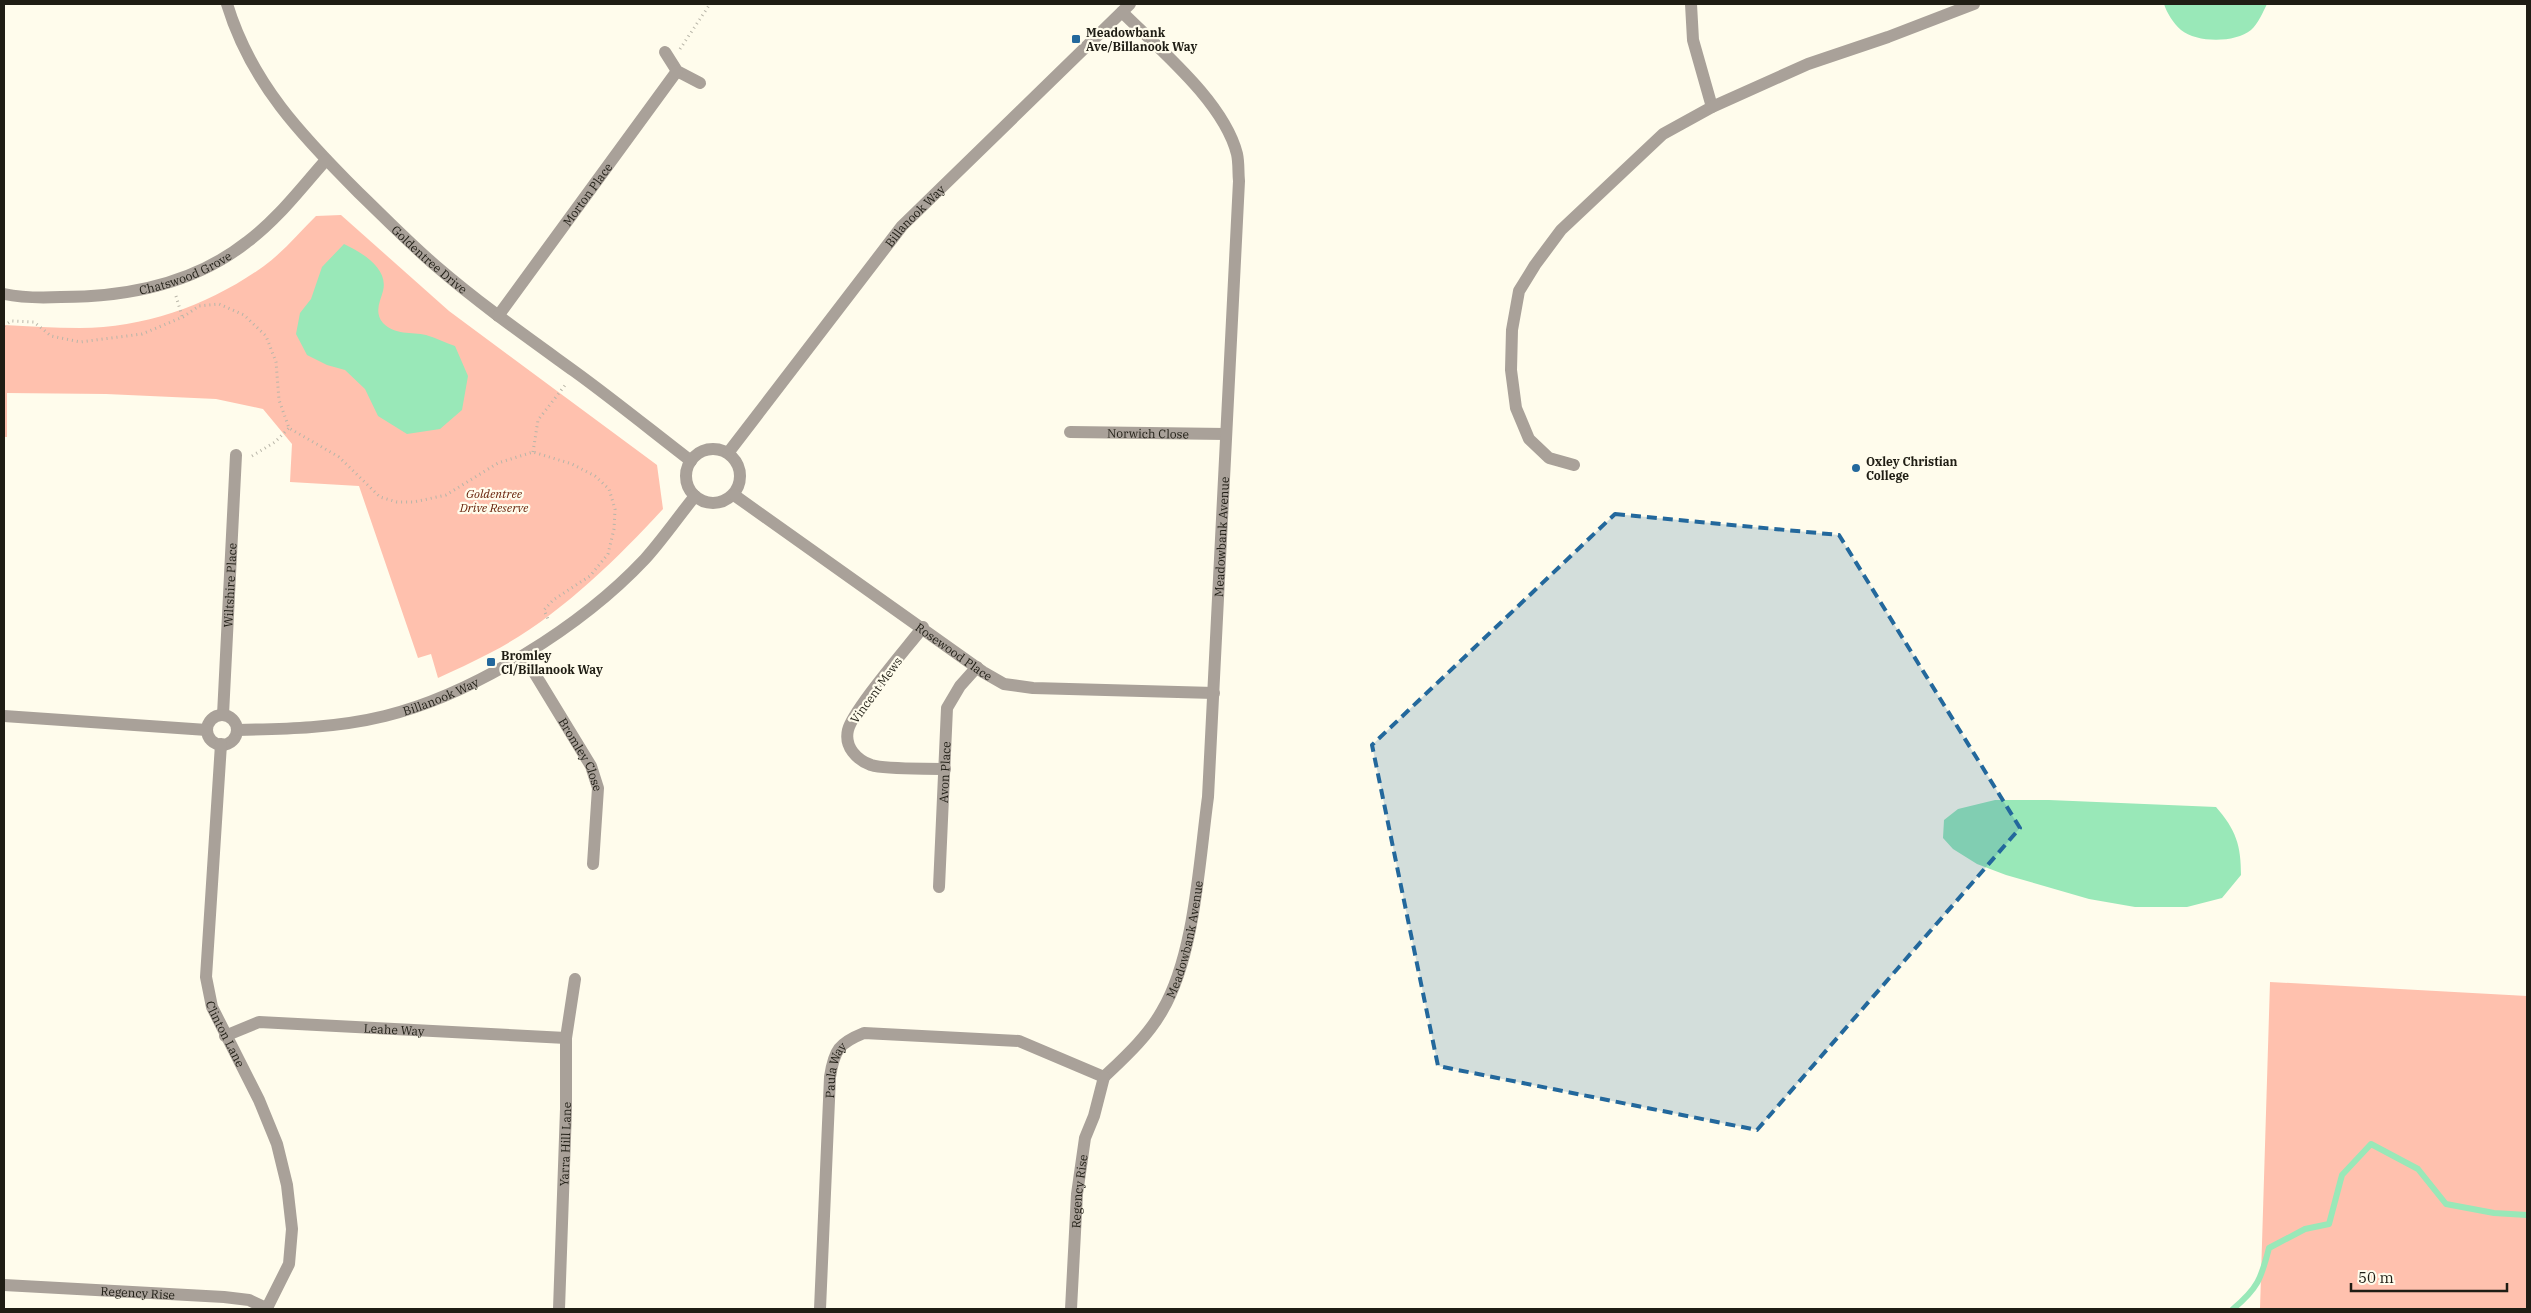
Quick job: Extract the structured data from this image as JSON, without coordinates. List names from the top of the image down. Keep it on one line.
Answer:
{"streets":{"street":["Morton Place","Billanook Way","Goldentree Drive","Chatswood Grove","Norwich Close","Meadowbank Avenue","Wiltshire Place","Rosewood Place","Vincent Mews","Bromley Close","Avon Place","Leahe Way","Clinton Lane","Paula Way","Yarra Hill Lane","Regency Rise"]},"crossings":[["Morton Place","Goldentree Drive"],["Billanook Way","Goldentree Drive"],["Billanook Way","Meadowbank Avenue"],["Billanook Way","Wiltshire Place"],["Billanook Way","Rosewood Place"],["Billanook Way","Bromley Close"],["Billanook Way","Clinton Lane"],["Goldentree Drive","Chatswood Grove"],["Goldentree Drive","Rosewood Place"],["Norwich Close","Meadowbank Avenue"],["Meadowbank Avenue","Rosewood Place"],["Meadowbank Avenue","Paula Way"],["Meadowbank Avenue","Regency Rise"],["Wiltshire Place","Clinton Lane"],["Rosewood Place","Vincent Mews"],["Rosewood Place","Avon Place"],["Vincent Mews","Avon Place"],["Leahe Way","Clinton Lane"],["Leahe Way","Yarra Hill Lane"],["Clinton Lane","Regency Rise"],["Paula Way","Regency Rise"]],"parks":["Goldentree Drive Reserve"],"places":{"transit":["Meadowbank Ave/Billanook Way","Bromley Cl/Billanook Way"],"other":["Oxley Christian College"]},"scale_bar":"50 m"}
